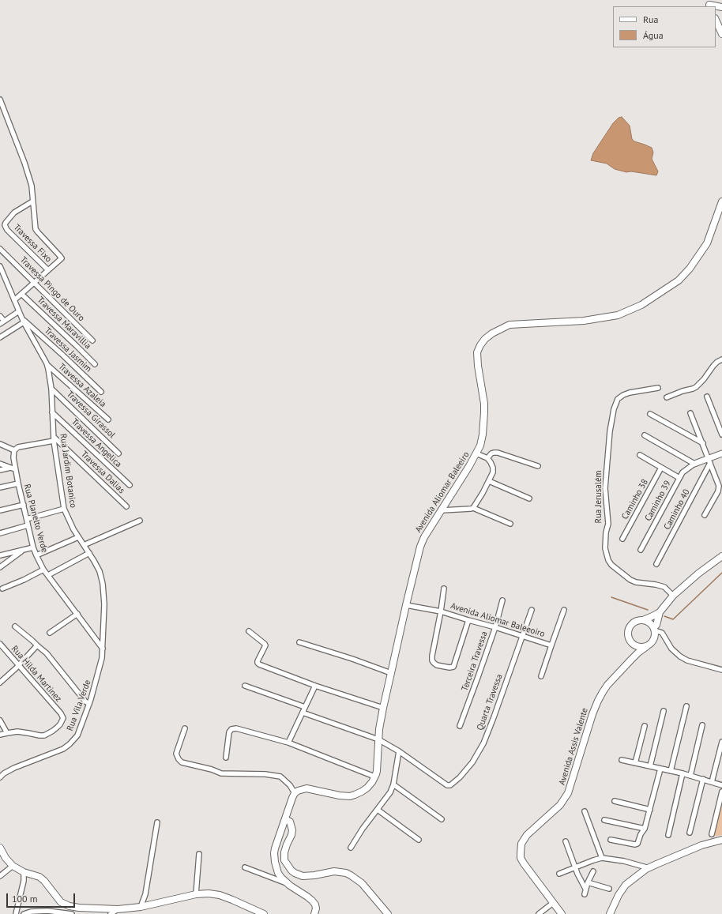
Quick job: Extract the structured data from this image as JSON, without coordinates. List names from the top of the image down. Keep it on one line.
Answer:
{"streets":{"main road":["Avenida Aliomar Baleeiro","Avenida Assis Valente"],"street":["Travessa Fixo","Travessa Pingo de Ouro","Travessa Maravillia","Travessa Jasmim","Travessa Azaleia","Travessa Girassol","Travessa Angelica","Rua Jardim Botanico","Travessa Dalias","Rua Jerusalém","Caminho 38","Caminho 39","Caminho 40","Rua Planelto Verde","Avenida Aliomar Baleeoiro","Terceira Travessa","Rua Hilda Martinez","Quarta Travessa","Rua Vila Verde"]},"crossings":[["Travessa Jasmim","Rua Jardim Botanico"],["Travessa Azaleia","Rua Jardim Botanico"],["Travessa Girassol","Rua Jardim Botanico"],["Travessa Angelica","Rua Jardim Botanico"],["Rua Jardim Botanico","Travessa Dalias"],["Rua Jardim Botanico","Rua Planelto Verde"],["Rua Jardim Botanico","Rua Vila Verde"],["Avenida Aliomar Baleeiro","Avenida Aliomar Baleeoiro"],["Rua Planelto Verde","Rua Vila Verde"],["Avenida Aliomar Baleeoiro","Terceira Travessa"],["Avenida Aliomar Baleeoiro","Quarta Travessa"]],"legend":["Rua","Água"],"scale_bar":"100 m"}
